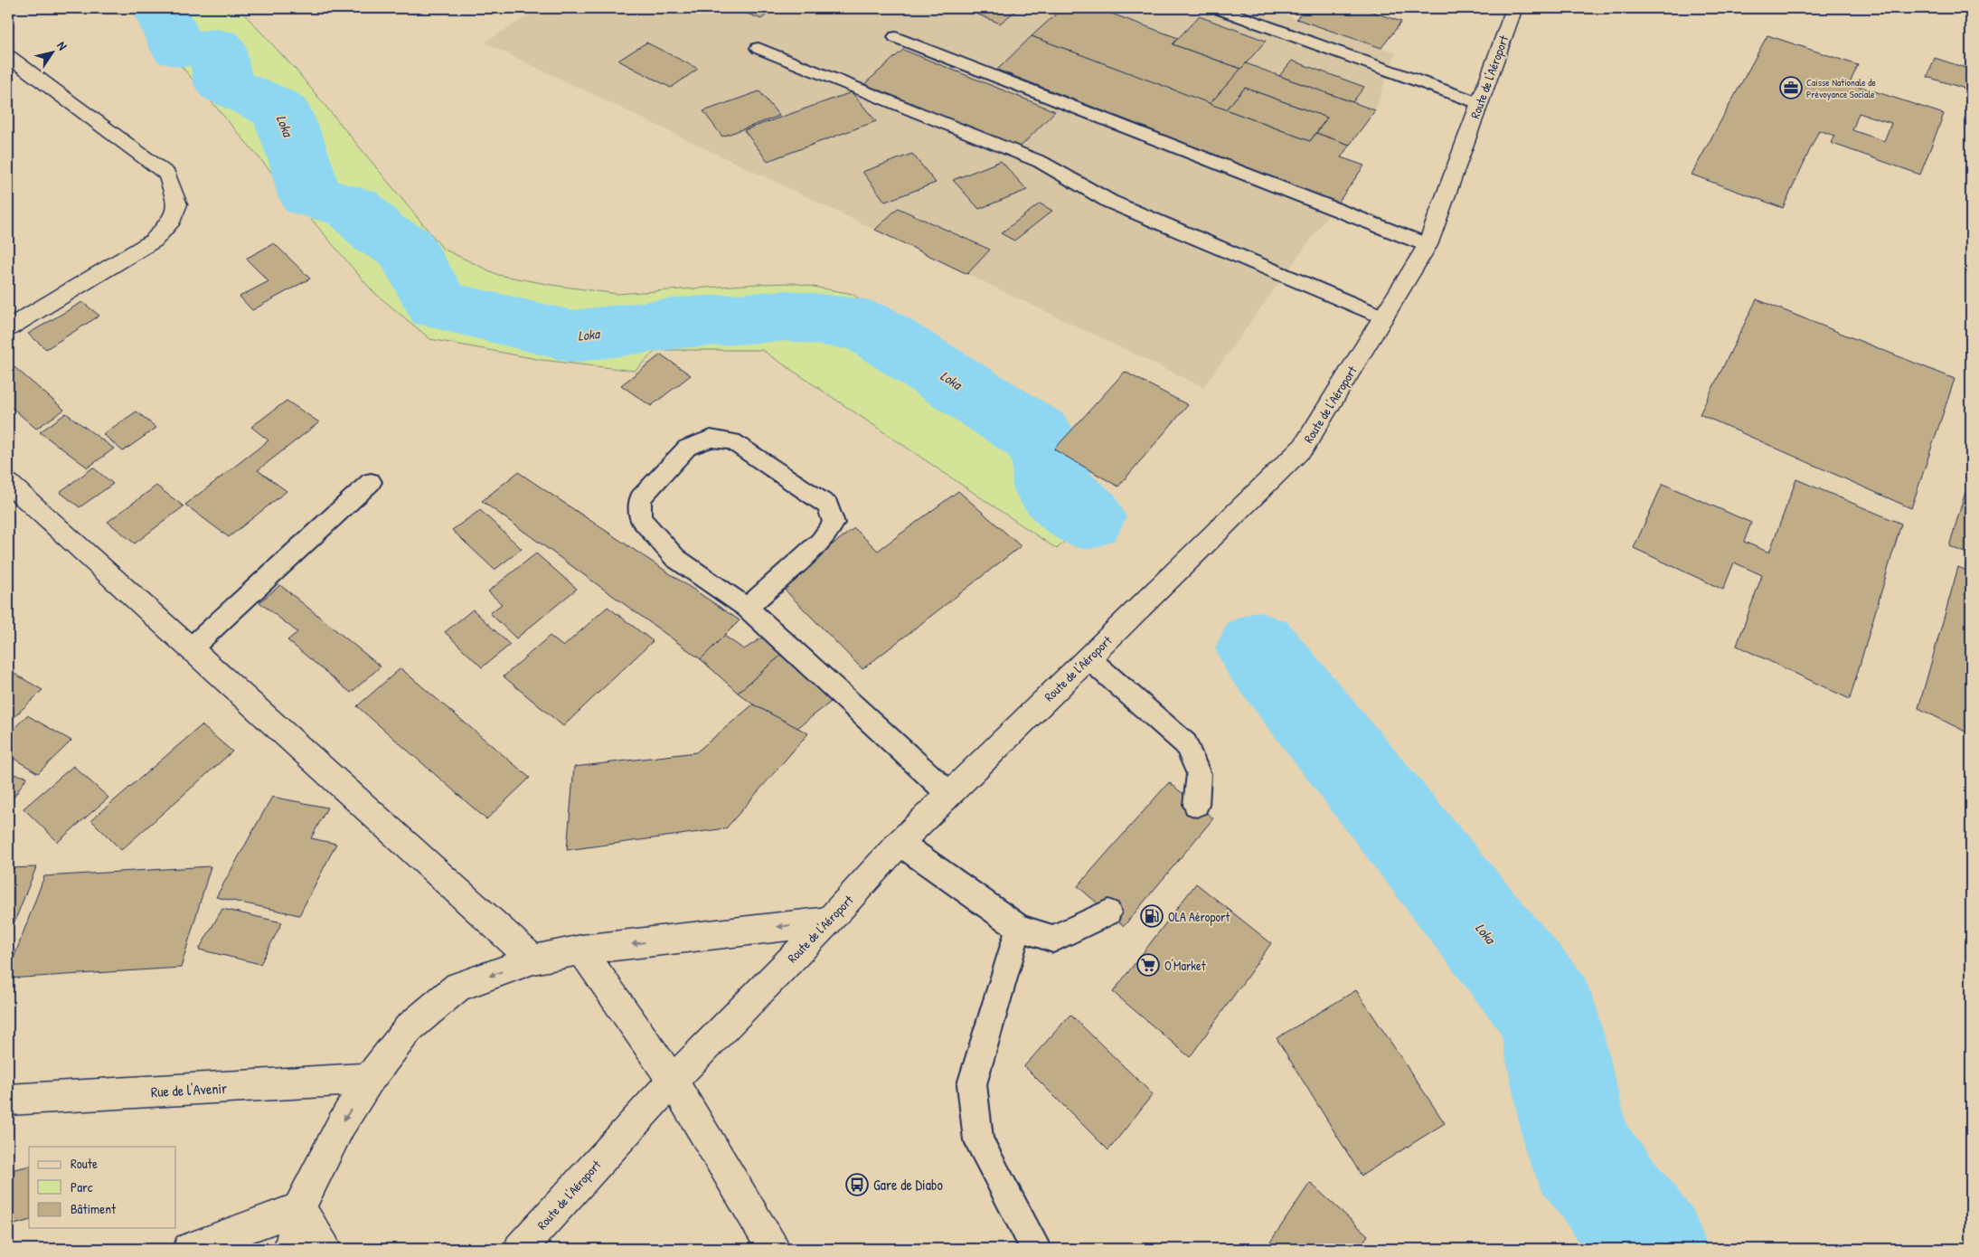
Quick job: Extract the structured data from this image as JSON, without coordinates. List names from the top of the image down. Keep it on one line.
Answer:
{"streets":{"street":["Route de l'Aéroport","Rue de l'Avenir"]},"water":["Loka"],"places":{"office":["Caisse Nationale de Prévoyance Sociale"],"fuel station":["OLA Aéroport"],"supermarket":["O'Market"],"bus stop":["Gare de Diabo"]},"legend":["Route","Parc","Bâtiment"],"north":"top right"}
